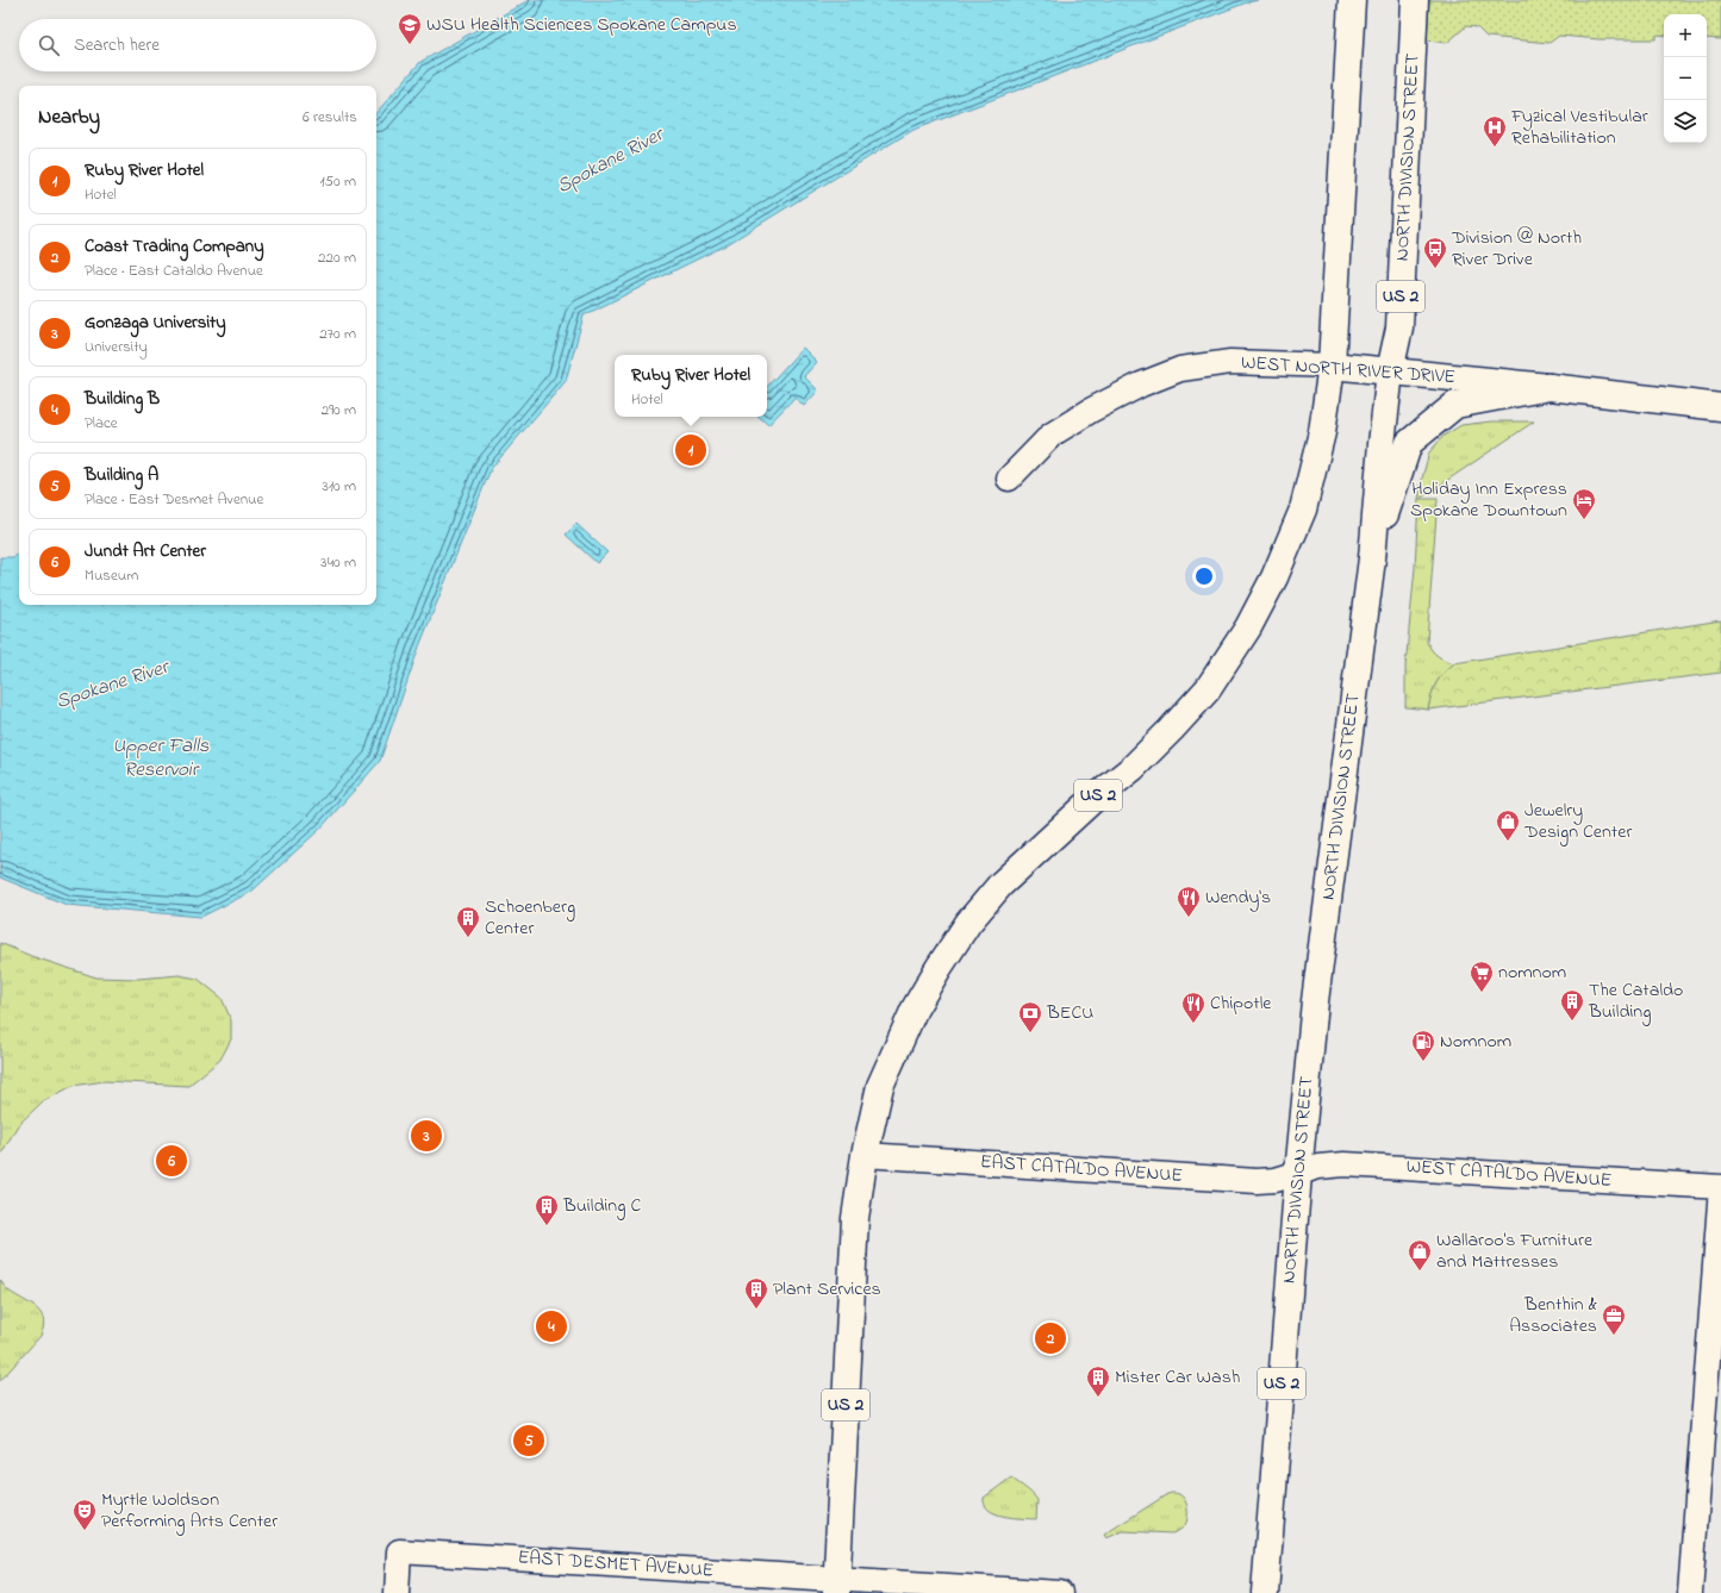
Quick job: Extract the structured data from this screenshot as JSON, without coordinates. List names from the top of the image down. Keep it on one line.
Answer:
{"streets":{"main road":["NORTH DIVISION STREET","US 2","WEST NORTH RIVER DRIVE"],"street":["EAST CATALDO AVENUE","WEST CATALDO AVENUE","EAST DESMET AVENUE"]},"crossings":[["NORTH DIVISION STREET","WEST NORTH RIVER DRIVE"],["NORTH DIVISION STREET","EAST CATALDO AVENUE"],["NORTH DIVISION STREET","WEST CATALDO AVENUE"],["US 2","WEST NORTH RIVER DRIVE"],["US 2","EAST CATALDO AVENUE"],["US 2","EAST DESMET AVENUE"],["EAST CATALDO AVENUE","WEST CATALDO AVENUE"]],"water":["Spokane River","Upper Falls Reservoir"],"places":{"school or university":["WSU Health Sciences Spokane Campus"],"hospital":["Fyzical Vestibular Rehabilitation"],"bus stop":["Division @ North River Drive"],"hotel":["Holiday Inn Express Spokane Downtown"],"shop":["Jewelry Design Center","Wallaroo's Furniture and Mattresses"],"restaurant":["Wendy's","Chipotle"],"building":["Schoenberg Center","The Cataldo Building","Building C","Plant Services","Mister Car Wash"],"supermarket":["nomnom"],"bank":["BECU"],"fuel station":["Nomnom"],"office":["Benthin & Associates"],"theatre":["Myrtle Woldson Performing Arts Center"]},"page":{"map_buttons":["+","−"],"search":"Search here","heading":["Nearby","6 results"],"list":[{"mark":"1","name":"Ruby River Hotel","note":"Hotel","value":"150 m"},{"mark":"2","name":"Coast Trading Company","note":"Place · East Cataldo Avenue","value":"220 m"},{"mark":"3","name":"Gonzaga University","note":"University","value":"270 m"},{"mark":"4","name":"Building B","note":"Place","value":"290 m"},{"mark":"5","name":"Building A","note":"Place · East Desmet Avenue","value":"310 m"},{"mark":"6","name":"Jundt Art Center","note":"Museum","value":"340 m"}],"popup":["Ruby River Hotel","Hotel"],"pins":["1","3","6","4","2","5"]}}
